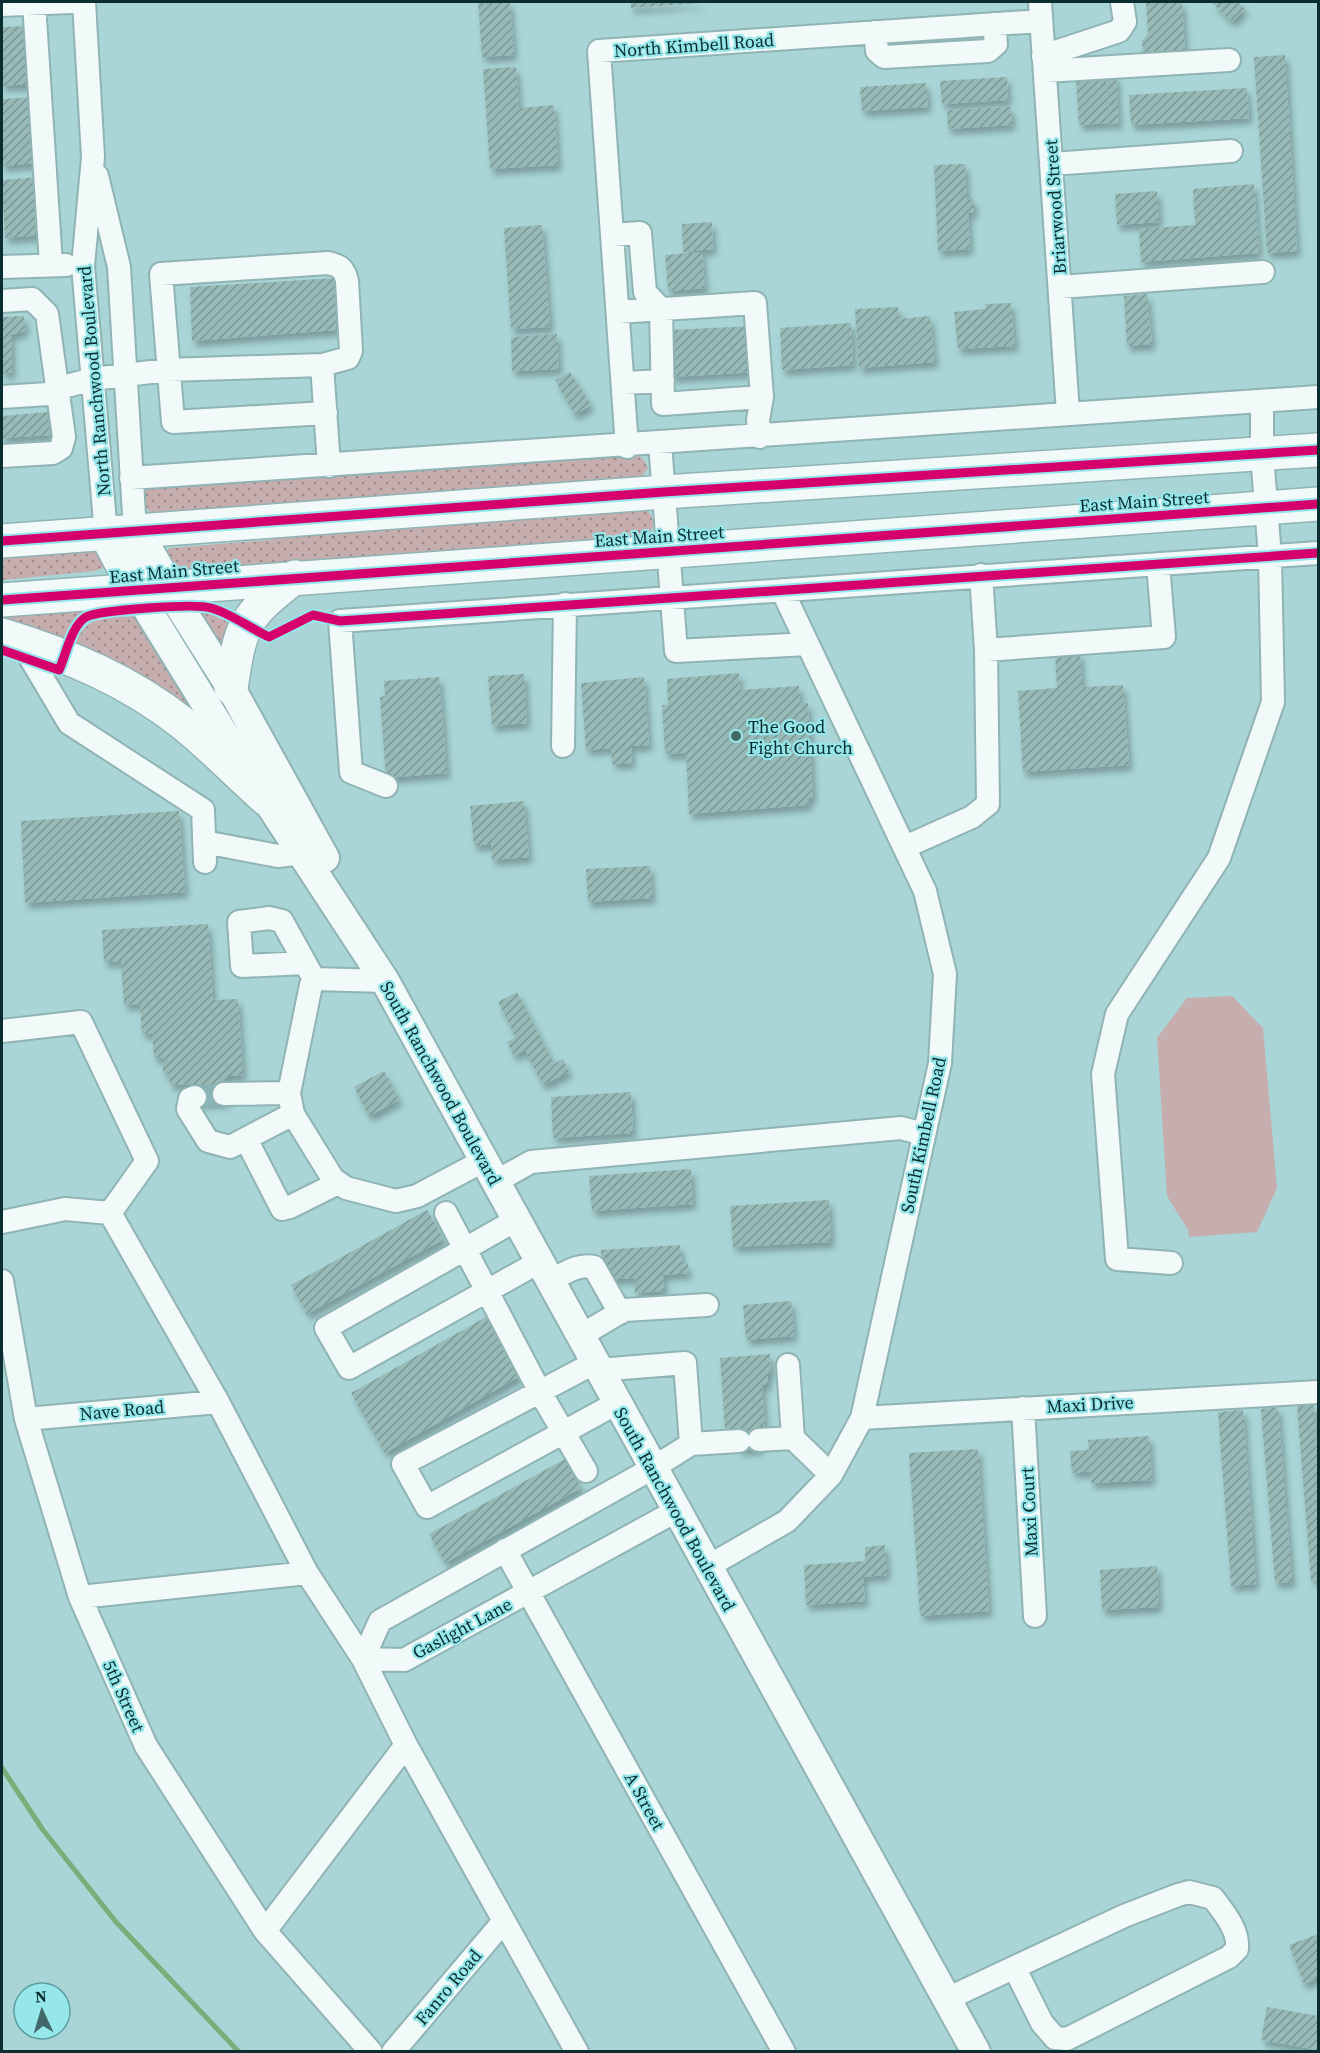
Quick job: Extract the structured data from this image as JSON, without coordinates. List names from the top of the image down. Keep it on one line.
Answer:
{"streets":{"highway":["East Main Street"],"main road":["South Ranchwood Boulevard"],"street":["North Kimbell Road","Briarwood Street","North Ranchwood Boulevard","South Kimbell Road","Maxi Drive","Nave Road","Maxi Court","Gaslight Lane","5th Street","A Street","Fanro Road"]},"crossings":[["North Kimbell Road","Briarwood Street"],["East Main Street","South Ranchwood Boulevard"],["South Ranchwood Boulevard","South Kimbell Road"],["South Ranchwood Boulevard","Gaslight Lane"],["South Kimbell Road","Maxi Drive"],["Maxi Drive","Maxi Court"],["Nave Road","5th Street"],["Gaslight Lane","A Street"]],"places":["The Good Fight Church"],"north":"top"}
